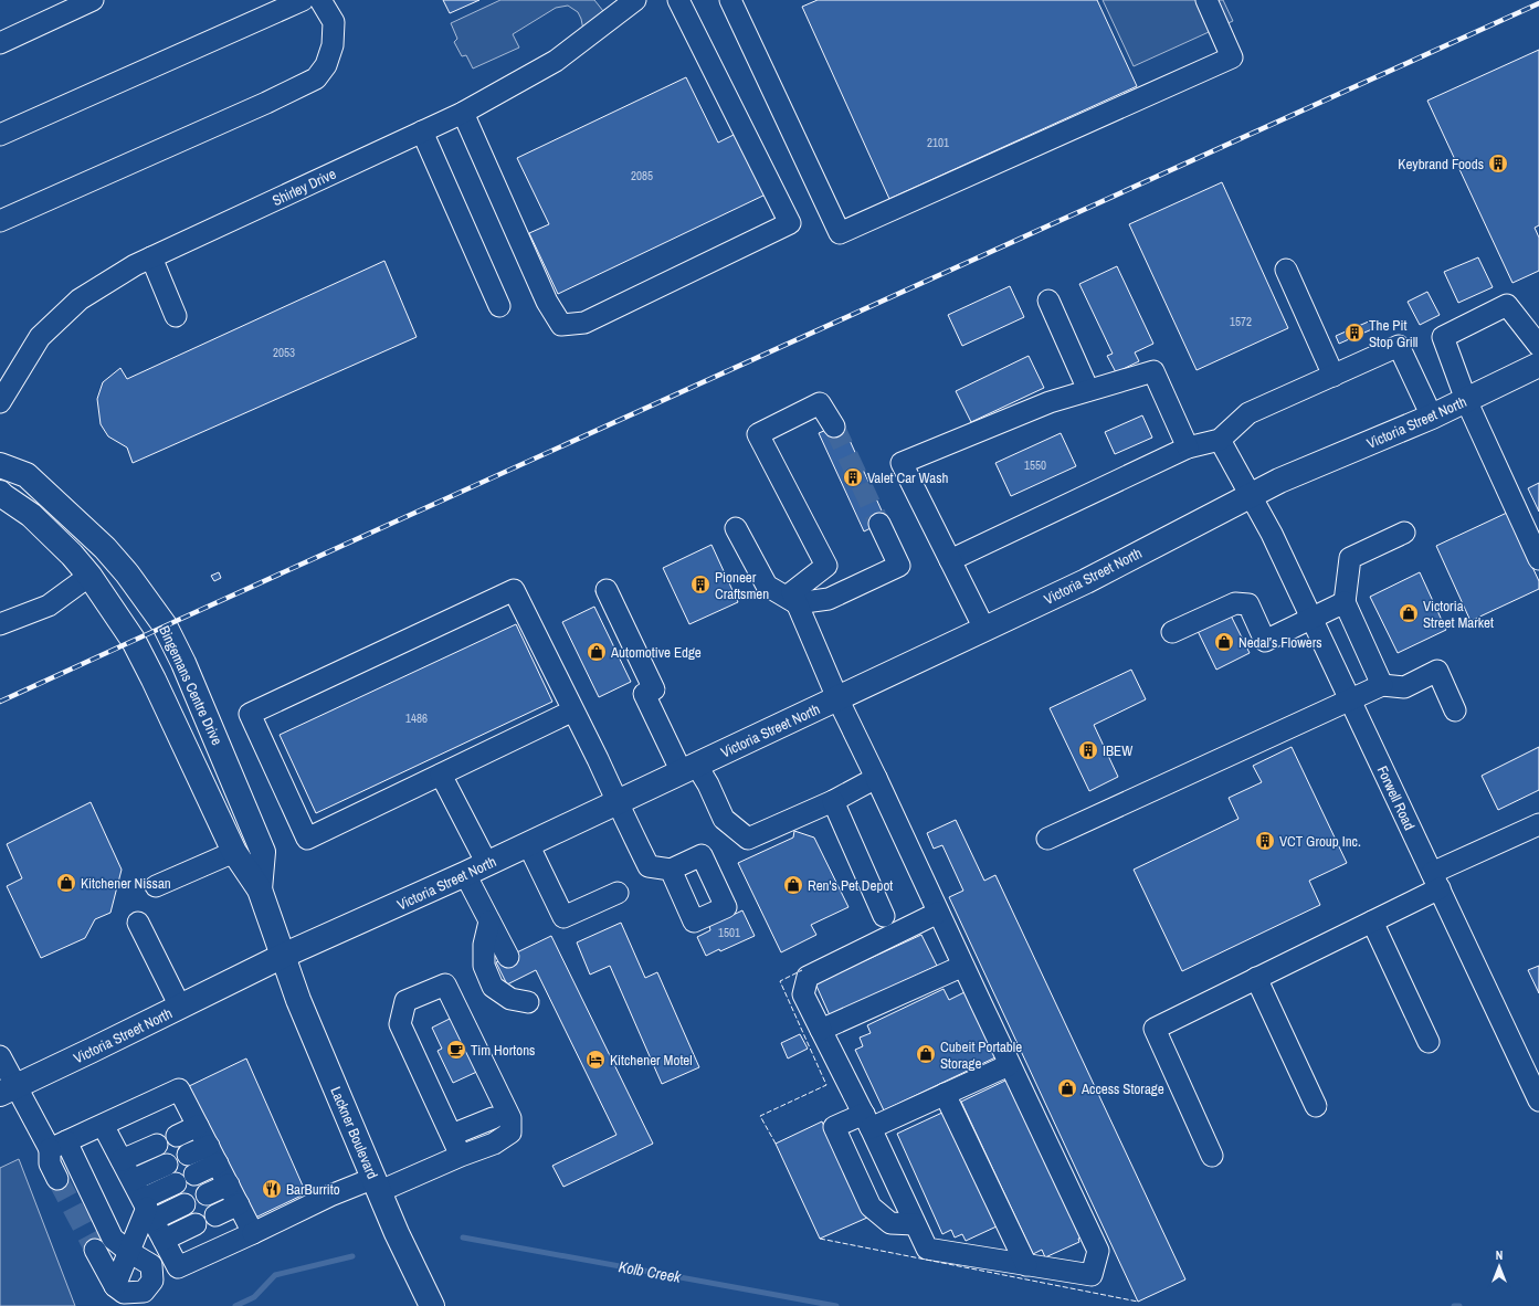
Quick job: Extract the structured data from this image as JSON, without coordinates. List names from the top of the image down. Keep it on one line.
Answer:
{"streets":{"main road":["Victoria Street North","Bingemans Centre Drive","Lackner Boulevard"],"street":["Shirley Drive","Forwell Road"]},"crossings":[["Victoria Street North","Bingemans Centre Drive"],["Victoria Street North","Forwell Road"],["Victoria Street North","Lackner Boulevard"],["Bingemans Centre Drive","Lackner Boulevard"]],"water":["Kolb Creek"],"places":{"building":["Keybrand Foods","The Pit Stop Grill","Valet Car Wash","Pioneer Craftsmen","IBEW","VCT Group Inc."],"shop":["Victoria Street Market","Nedal’s Flowers","Automotive Edge","Kitchener Nissan","Ren's Pet Depot","Cubeit Portable Storage","Access Storage"],"cafe":["Tim Hortons"],"hotel":["Kitchener Motel"],"restaurant":["BarBurrito"]},"house_numbers":["2101","2085","1572","2053","1550","1486","1501"],"north":"top"}
